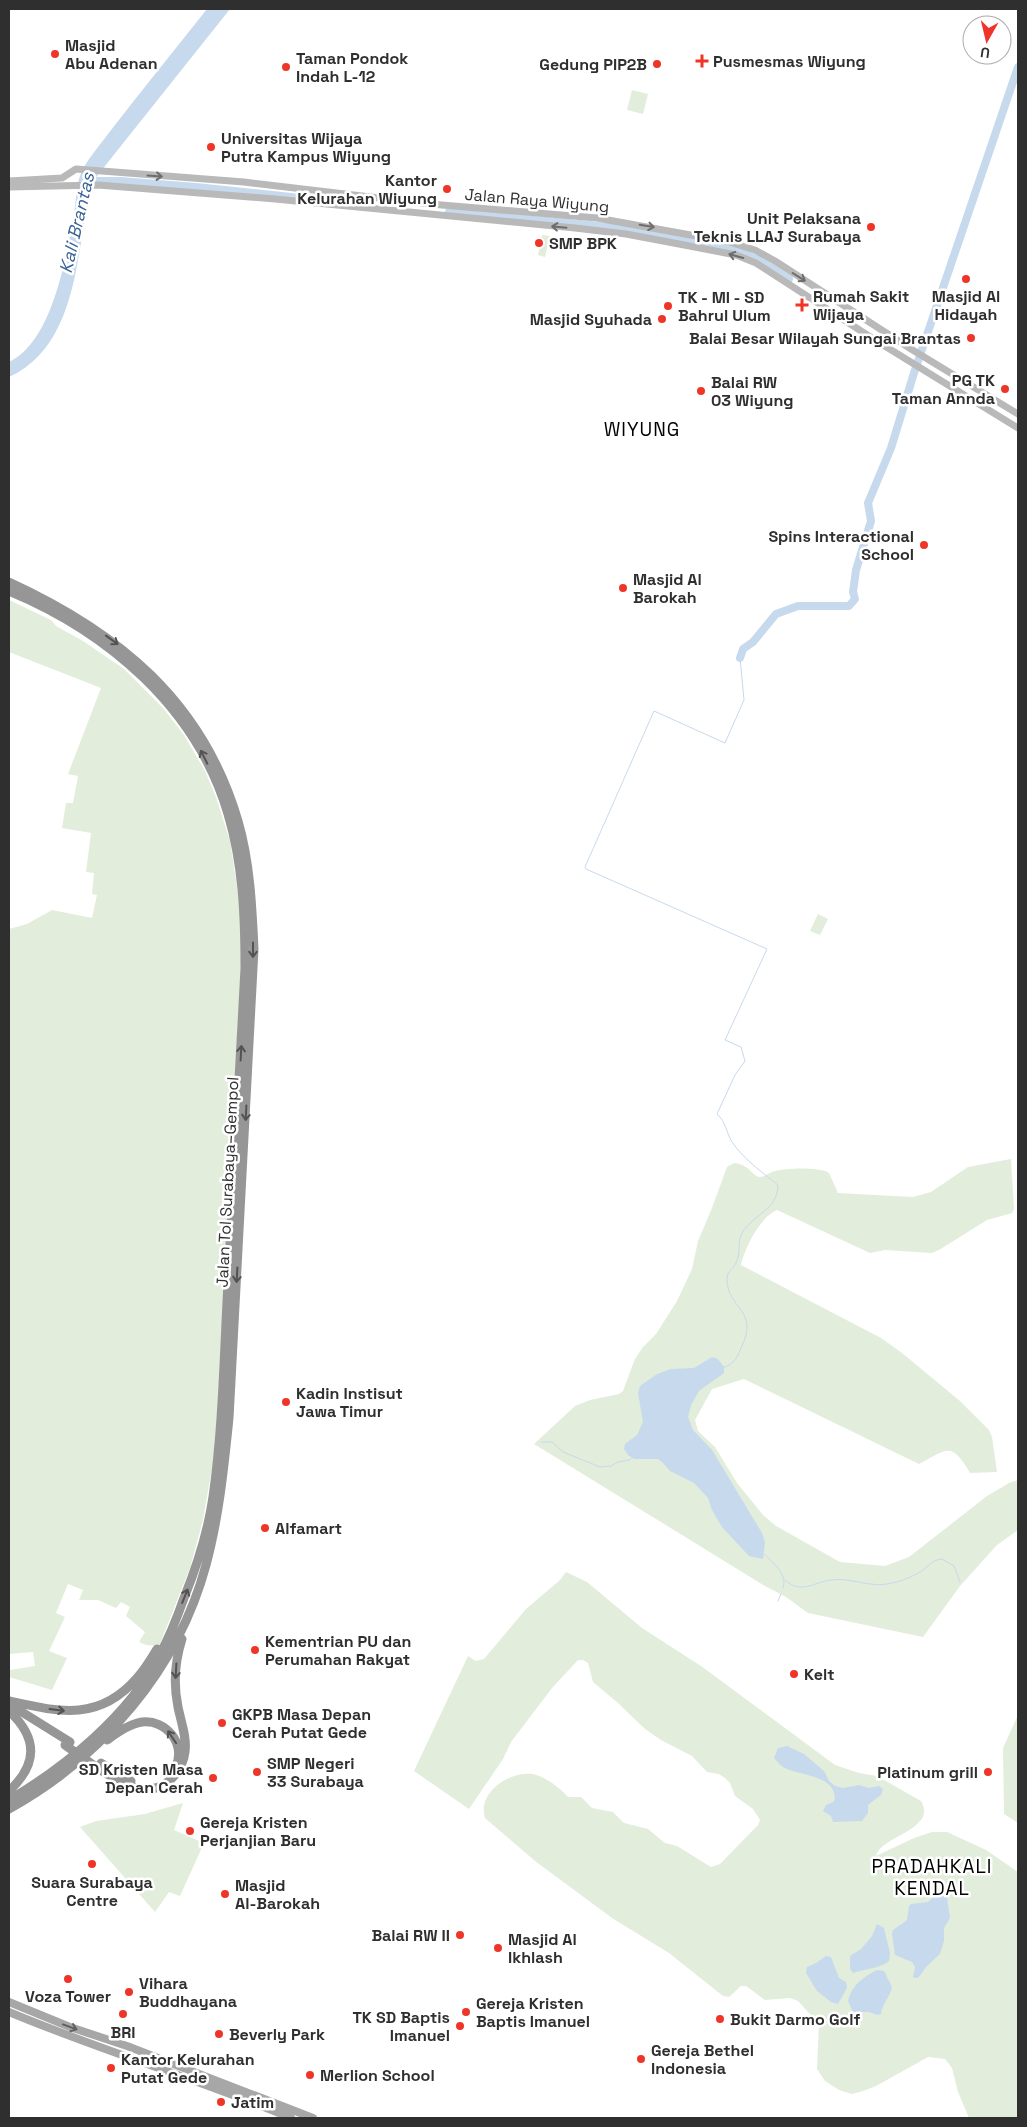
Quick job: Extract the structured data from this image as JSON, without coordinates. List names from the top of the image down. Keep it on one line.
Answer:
{"streets":{"highway":["Jalan Tol Surabaya–Gempol"],"main road":["Jalan Raya Wiyung"]},"districts":["WIYUNG","PRADAHKALI KENDAL"],"water":["Kali Brantas"],"places":{"other":["Masjid Abu Adenan","Gedung PIP2B","Taman Pondok Indah L-12","Universitas Wijaya Putra Kampus Wiyung","Kantor Kelurahan Wiyung","Unit Pelaksana Teknis LLAJ Surabaya","SMP BPK","Masjid Al Hidayah","TK - MI - SD Bahrul Ulum","Masjid Syuhada","Balai Besar Wilayah Sungai Brantas","PG TK Taman Annda","Balai RW 03 Wiyung","Spins Interactional School","Masjid Al Barokah","Kadin Instisut Jawa Timur","Alfamart","Kementrian PU dan Perumahan Rakyat","Kelt","GKPB Masa Depan Cerah Putat Gede","SMP Negeri 33 Surabaya","Platinum grill","SD Kristen Masa Depan Cerah","Gereja Kristen Perjanjian Baru","Suara Surabaya Centre","Masjid Al-Barokah","Balai RW II","Masjid Al Ikhlash","Voza Tower","Vihara Buddhayana","Gereja Kristen Baptis Imanuel","BRI","Bukit Darmo Golf","TK SD Baptis Imanuel","Beverly Park","Gereja Bethel Indonesia","Kantor Kelurahan Putat Gede","Merlion School","Jatim"],"health":["Pusmesmas Wiyung","Rumah Sakit Wijaya"]},"north":"bottom"}
